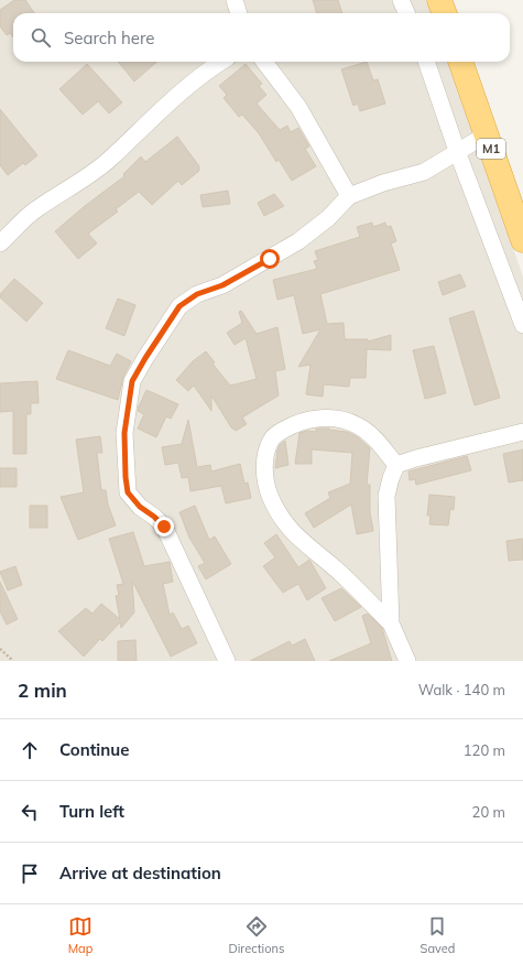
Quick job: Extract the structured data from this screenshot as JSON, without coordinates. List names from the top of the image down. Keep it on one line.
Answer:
{"streets":{"highway":["M1"]},"page":{"search":"Search here","heading":["2 min","Walk · 140 m"],"list":[["Continue","120 m"],["Turn left","20 m"],"Arrive at destination"],"nav":["Map","Directions","Saved"]}}
